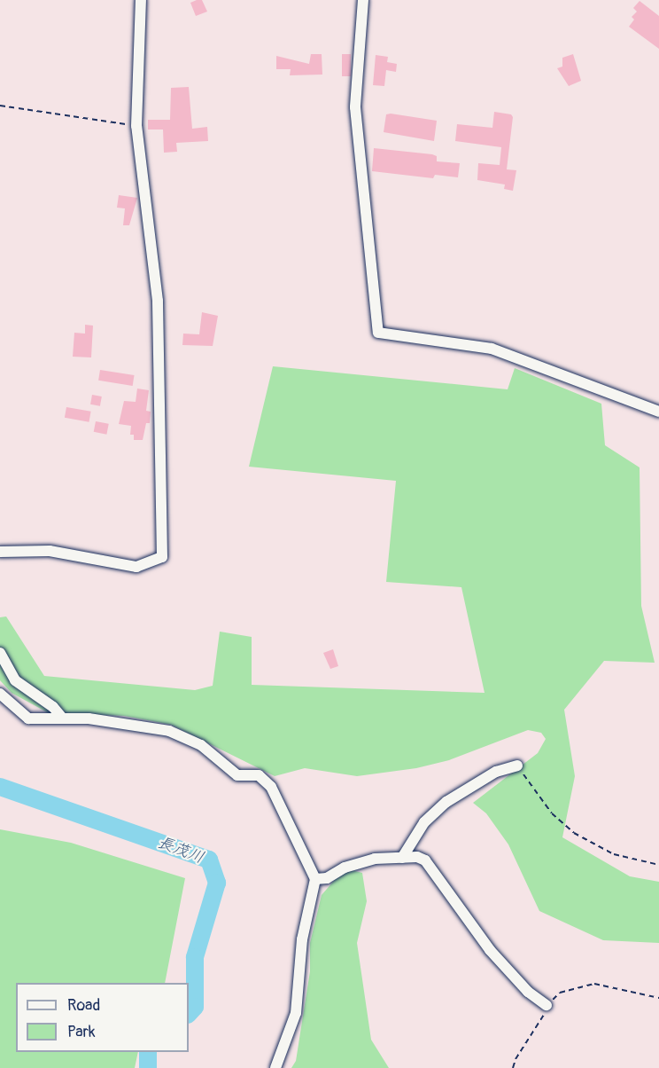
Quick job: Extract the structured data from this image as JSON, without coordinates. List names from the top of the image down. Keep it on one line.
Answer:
{"water":["長茂川"],"legend":["Road","Park"]}
